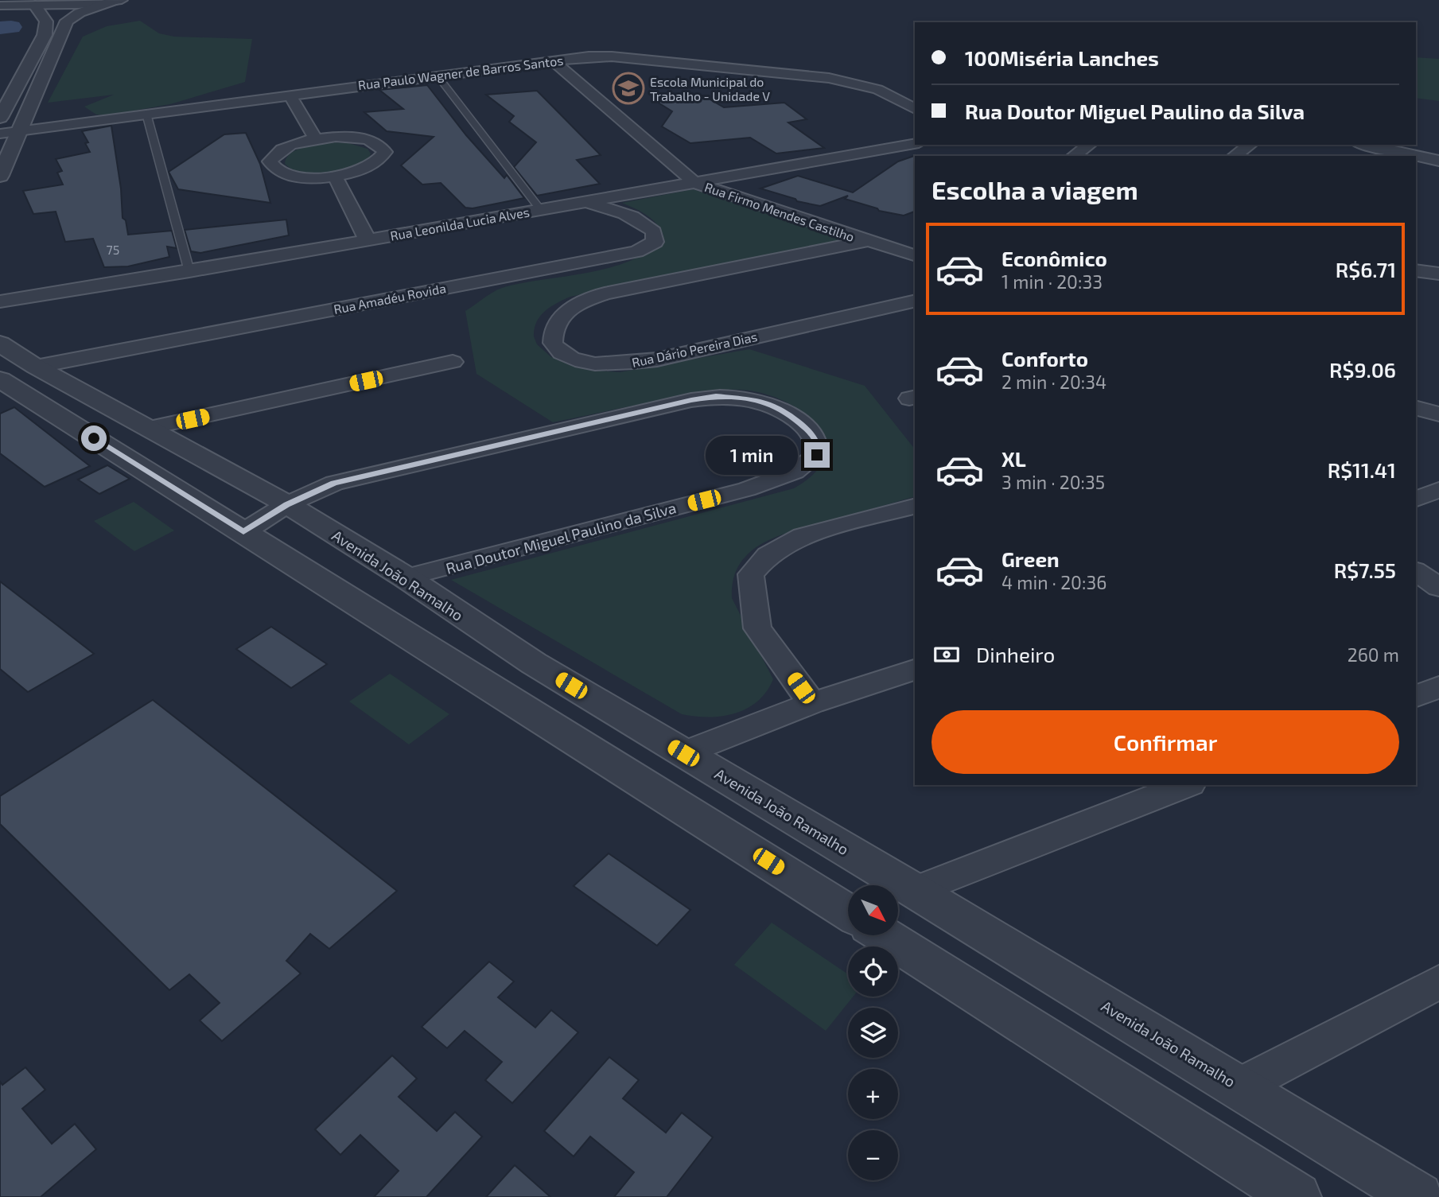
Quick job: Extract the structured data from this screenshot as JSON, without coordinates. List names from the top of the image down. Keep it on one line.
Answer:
{"streets":{"street":["Rua Paulo Wagner de Barros Santos","Rua Firmo Mendes Castilho","Rua Leonilda Lucia Alves","Rua Amadéu Rovida","Rua Dário Pereira Dias","Rua Doutor Miguel Paulino da Silva","Avenida João Ramalho"]},"crossings":[["Rua Paulo Wagner de Barros Santos","Rua Firmo Mendes Castilho"],["Rua Firmo Mendes Castilho","Rua Leonilda Lucia Alves"],["Rua Firmo Mendes Castilho","Rua Dário Pereira Dias"],["Rua Leonilda Lucia Alves","Rua Amadéu Rovida"],["Rua Amadéu Rovida","Avenida João Ramalho"],["Rua Doutor Miguel Paulino da Silva","Avenida João Ramalho"]],"places":{"school or university":["Escola Municipal do Trabalho - Unidade V"]},"house_numbers":["75"],"north":"bottom right","page":{"banner":["100Miséria Lanches","Rua Doutor Miguel Paulino da Silva"],"heading":"Escolha a viagem","list":[{"name":"Econômico","note":"1 min · 20:33","value":"R$6.71"},{"name":"Conforto","note":"2 min · 20:34","value":"R$9.06"},{"name":"XL","note":"3 min · 20:35","value":"R$11.41"},{"name":"Green","note":"4 min · 20:36","value":"R$7.55"}],"bubble":"1 min","pay":["Dinheiro","260 m"],"buttons":"Confirmar","map_buttons":["+","−"]}}
